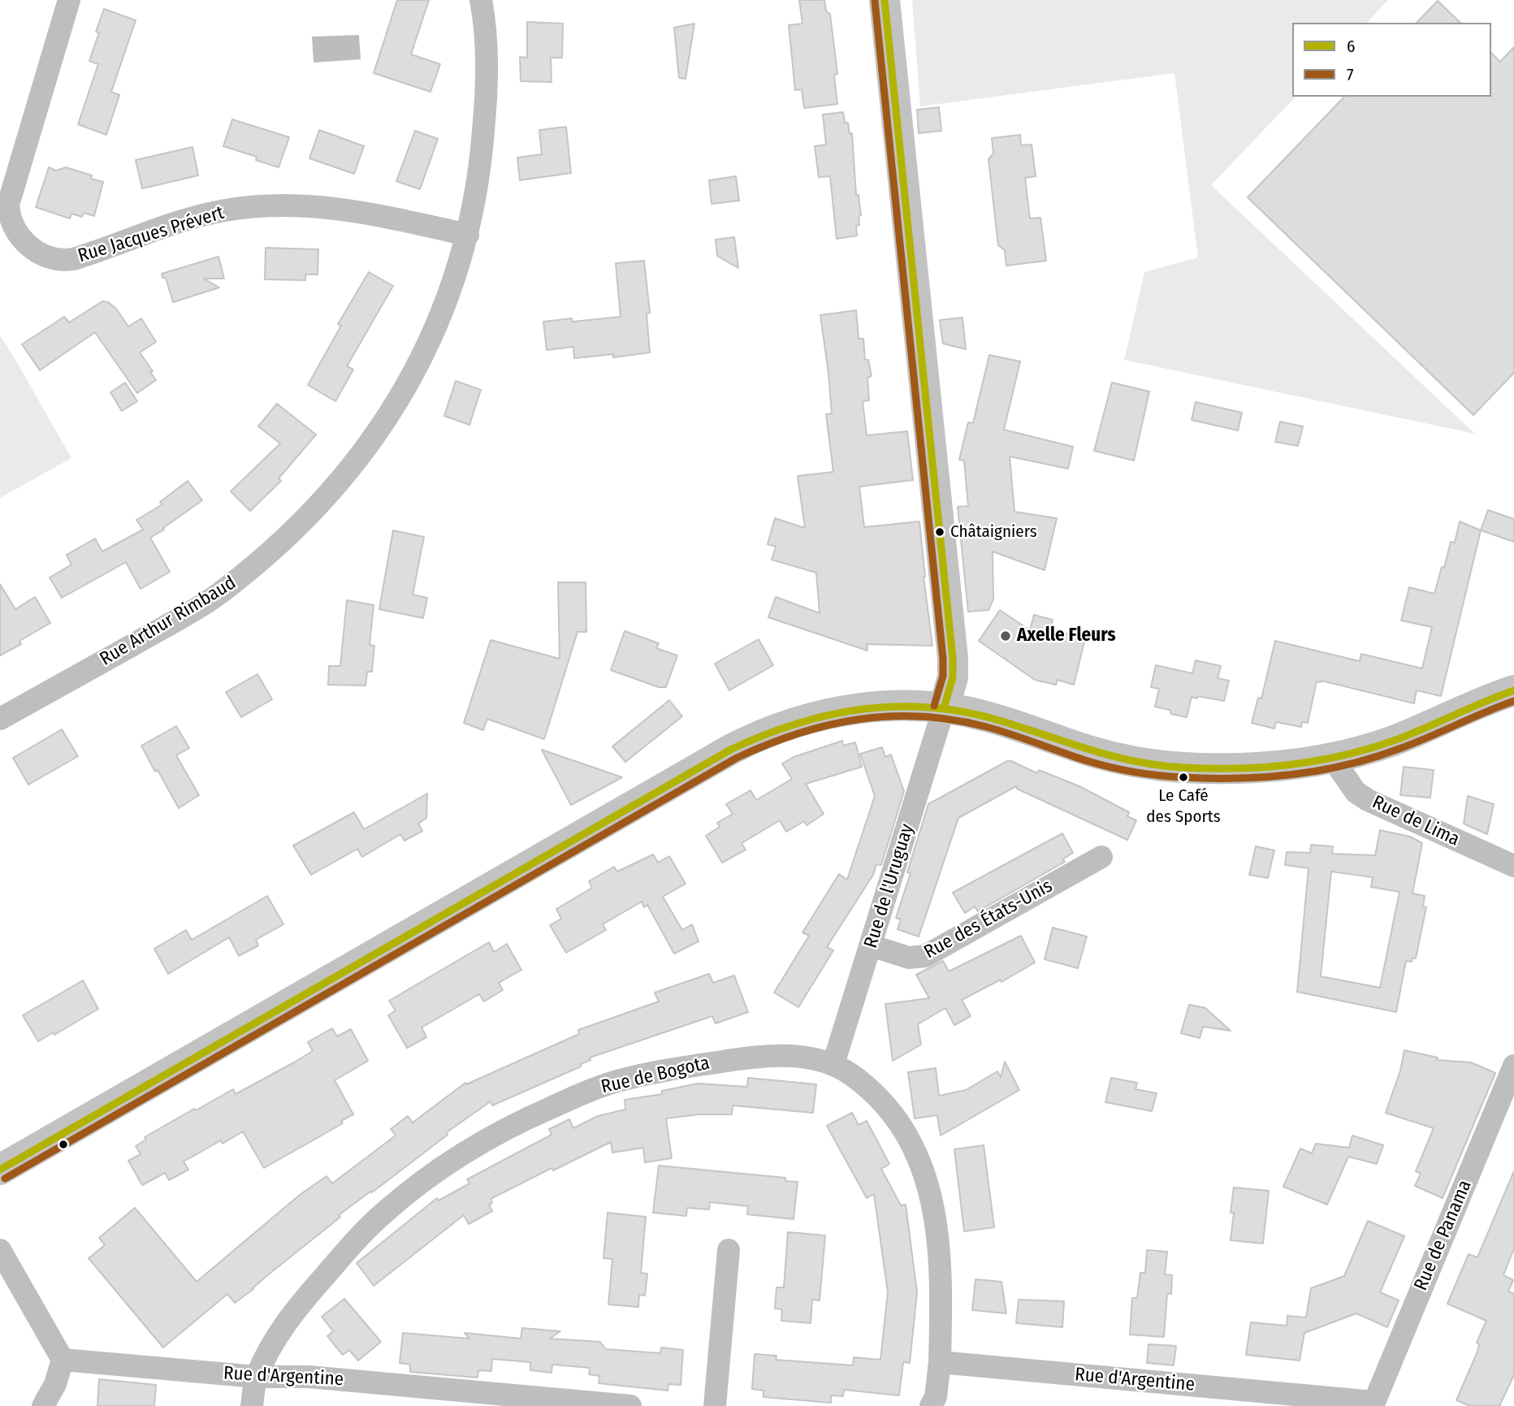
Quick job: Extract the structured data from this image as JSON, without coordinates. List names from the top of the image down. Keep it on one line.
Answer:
{"streets":{"street":["Rue Jacques Prévert","Rue Arthur Rimbaud","Rue de Lima","Rue de l'Uruguay","Rue des États-Unis","Rue de Bogota","Rue de Panama","Rue d'Argentine"]},"crossings":[["Rue Jacques Prévert","Rue Arthur Rimbaud"],["Rue de l'Uruguay","Rue des États-Unis"],["Rue de l'Uruguay","Rue de Bogota"],["Rue de Bogota","Rue d'Argentine"],["Rue de Panama","Rue d'Argentine"]],"places":["Châtaigniers","Axelle Fleurs","Le Café des Sports"],"lines":["transit line 6","transit line 7"],"legend":["6","7"]}
